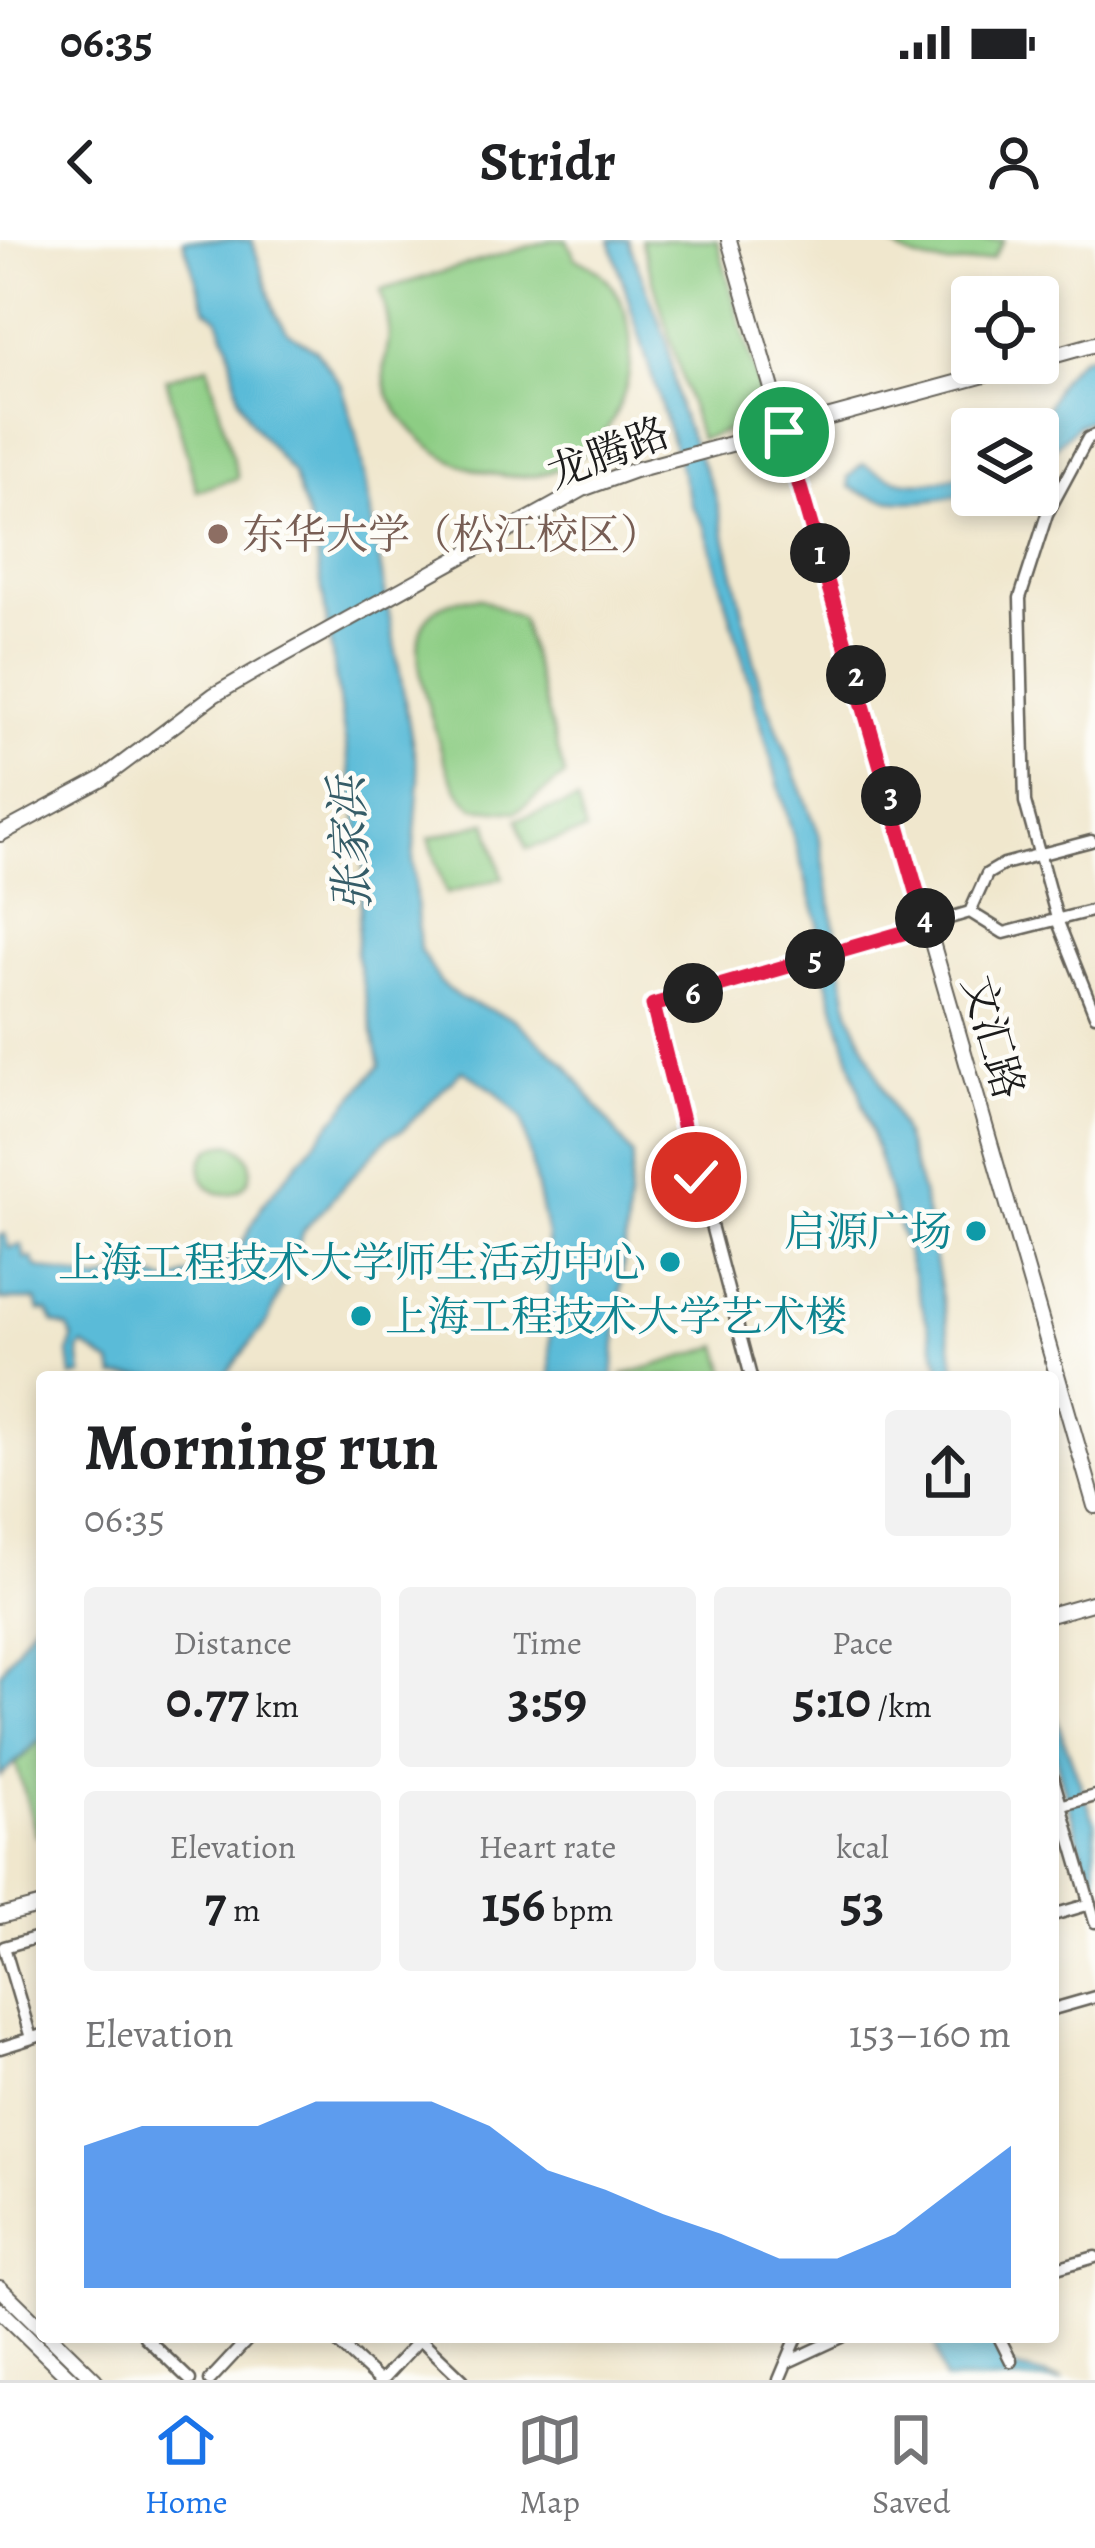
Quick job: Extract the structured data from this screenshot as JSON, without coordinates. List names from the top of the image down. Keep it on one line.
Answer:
{"streets":{"main road":["龙腾路","文汇路"]},"crossings":[["龙腾路","文汇路"]],"water":["张家浜"],"places":["东华大学（松江校区）","启源广场","上海工程技术大学师生活动中心","上海工程技术大学艺术楼"],"page":{"status":"06:35","header":"Stridr","pins":["1","2","3","4","5","6"],"heading":["Morning run","06:35"],"stats":[["Distance","0.77 km"],["Time","3:59"],["Pace","5:10 /km"],["Elevation","7 m"],["Heart rate","156 bpm"],["kcal","53"]],"chart":["Elevation","153–160 m"],"tabs":["Home","Map","Saved"]}}
